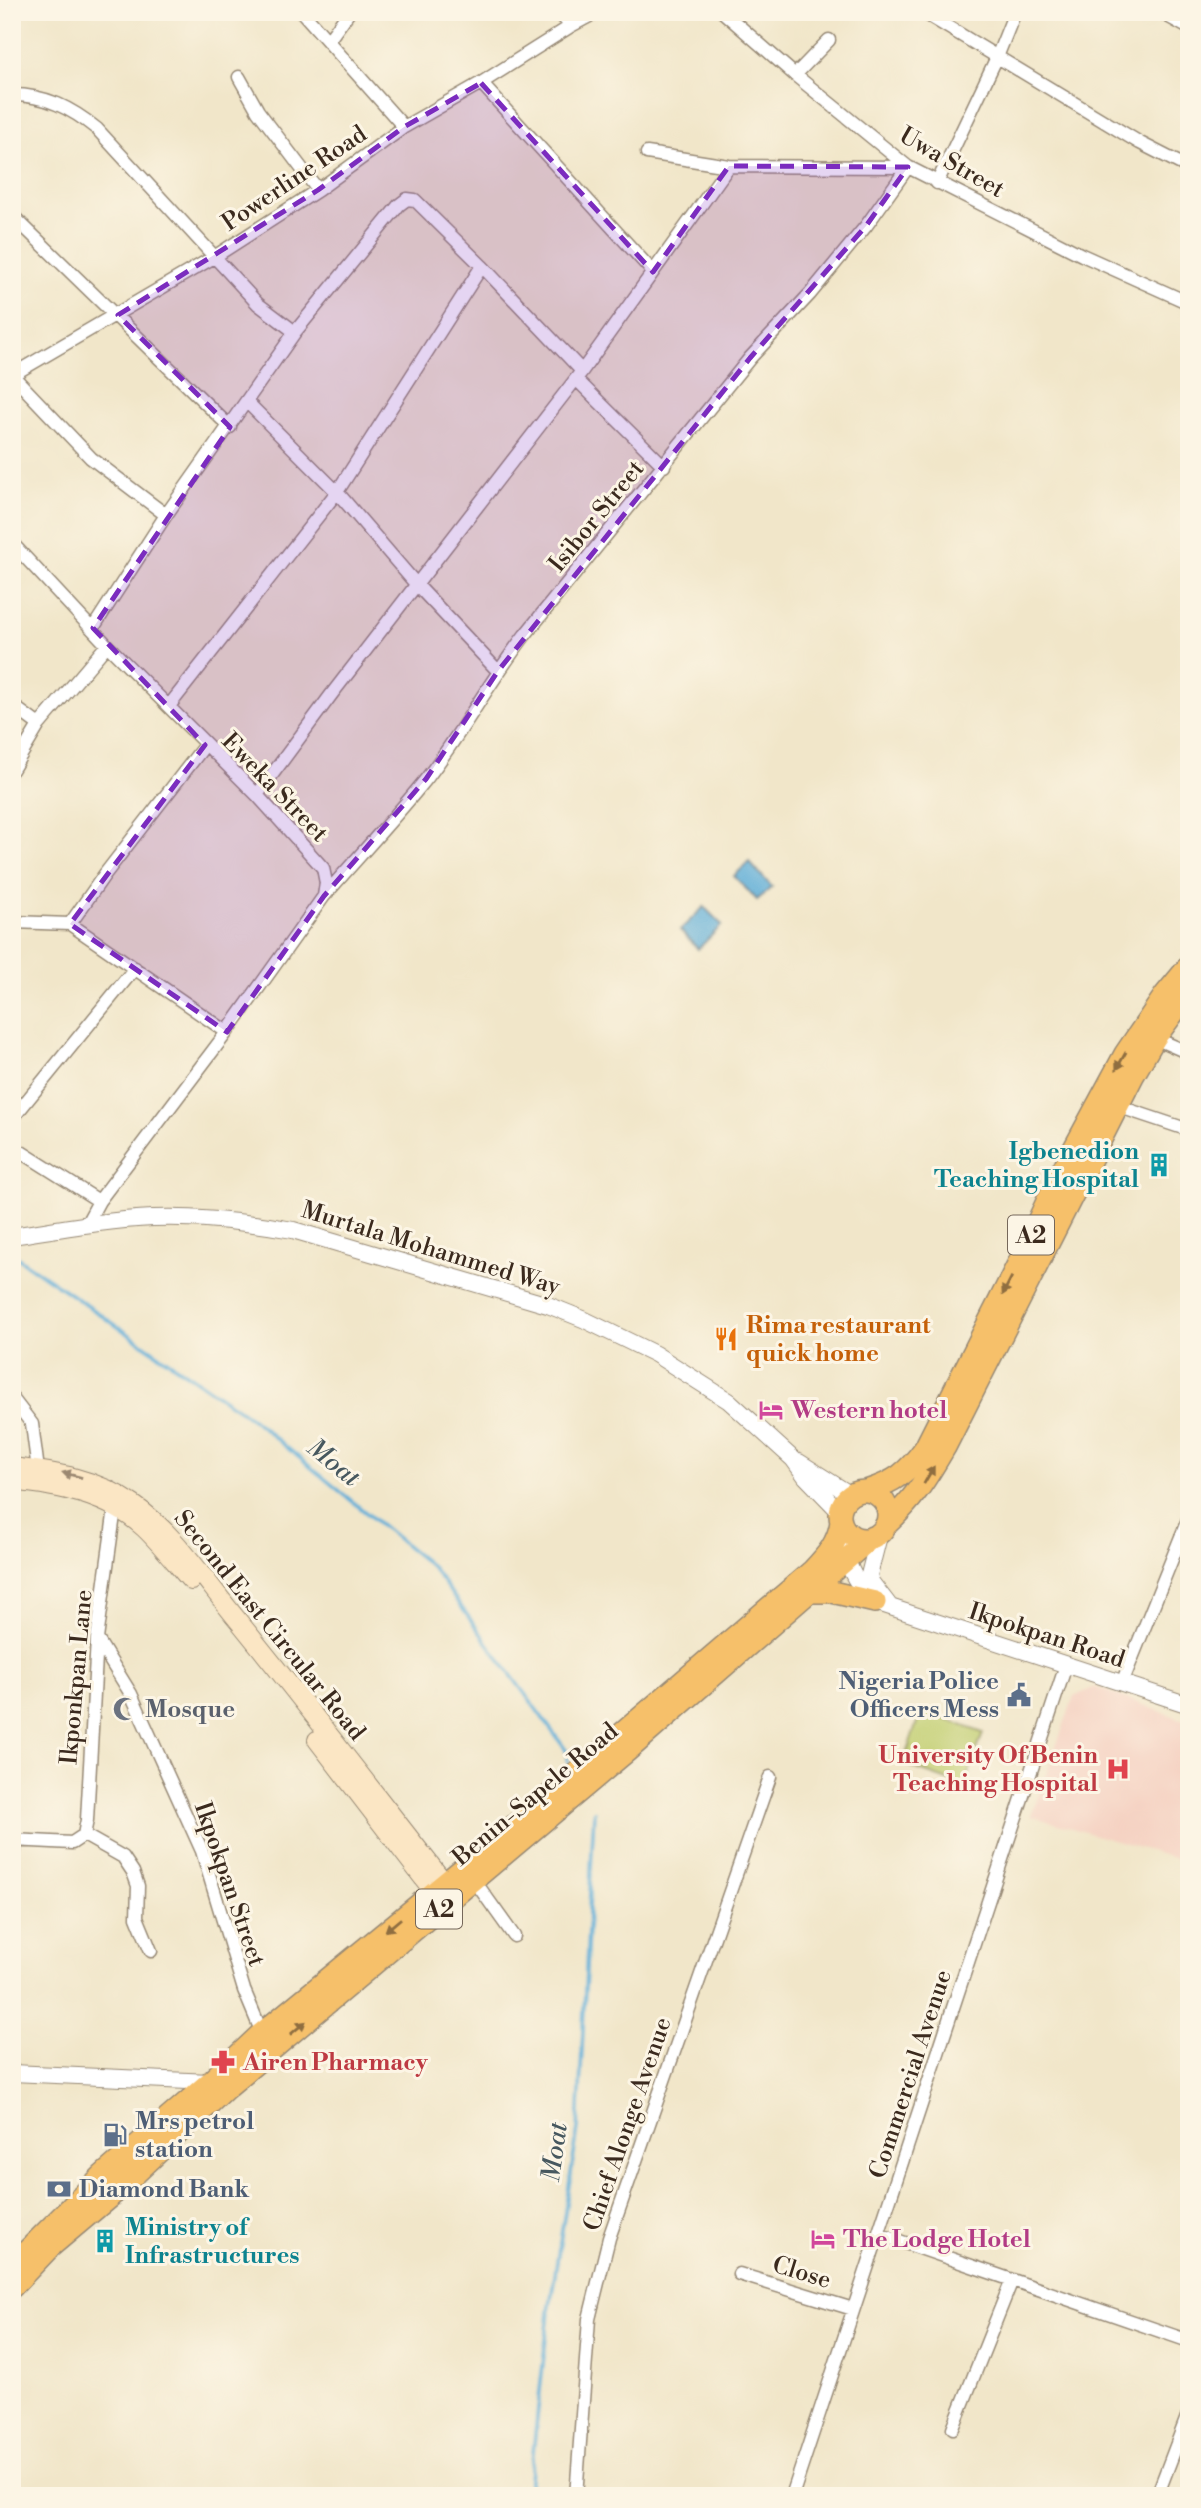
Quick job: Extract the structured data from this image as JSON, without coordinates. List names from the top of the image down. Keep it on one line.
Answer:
{"streets":{"highway":["A2","Benin-Sapele Road"],"main road":["Second East Circular Road"],"street":["Uwa Street","Powerline Road","Isibor Street","Eweka Street","Murtala Mohammed Way","Ikpokpan Road","Ikponkpan Lane","Ikpokpan Street","Commercial Avenue","Chief Alonge Avenue","Close"]},"crossings":[["Uwa Street","Isibor Street"],["Isibor Street","Eweka Street"],["A2","Murtala Mohammed Way"],["A2","Benin-Sapele Road"],["Murtala Mohammed Way","Benin-Sapele Road"],["Second East Circular Road","Ikponkpan Lane"],["Second East Circular Road","Benin-Sapele Road"],["Ikpokpan Road","Commercial Avenue"],["Ikponkpan Lane","Ikpokpan Street"],["Benin-Sapele Road","Ikpokpan Street"],["Commercial Avenue","Close"]],"water":["Moat"],"places":{"building":["Igbenedion Teaching Hospital","Ministry of Infrastructures"],"restaurant":["Rima restaurant quick home"],"hotel":["Western hotel","The Lodge Hotel"],"public building":["Nigeria Police Officers Mess"],"mosque":["Mosque"],"hospital":["University Of Benin Teaching Hospital"],"pharmacy":["Airen Pharmacy"],"fuel station":["Mrs petrol station"],"bank":["Diamond Bank"]}}
